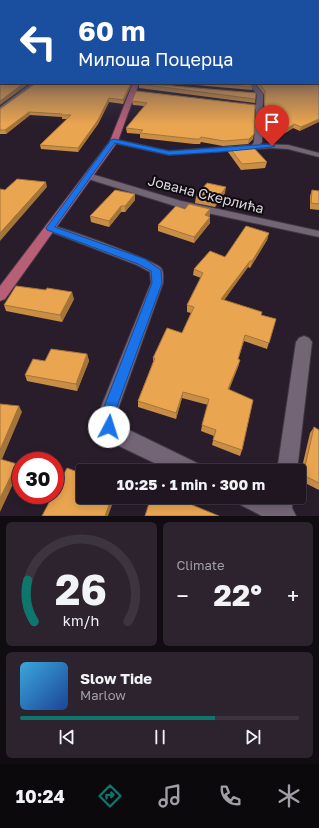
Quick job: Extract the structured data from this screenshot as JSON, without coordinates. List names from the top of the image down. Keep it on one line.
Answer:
{"streets":{"street":["Јована Скерлића"]},"page":{"turn":["60 m","Милоша Поцерца"],"limit":"30","trip":"10:25 · 1 min · 300 m","tile":"Climate","heat":["−","22°","+"],"song":["Slow Tide","Marlow"],"tabs":"10:24","gauge":["26","km/h"]}}
